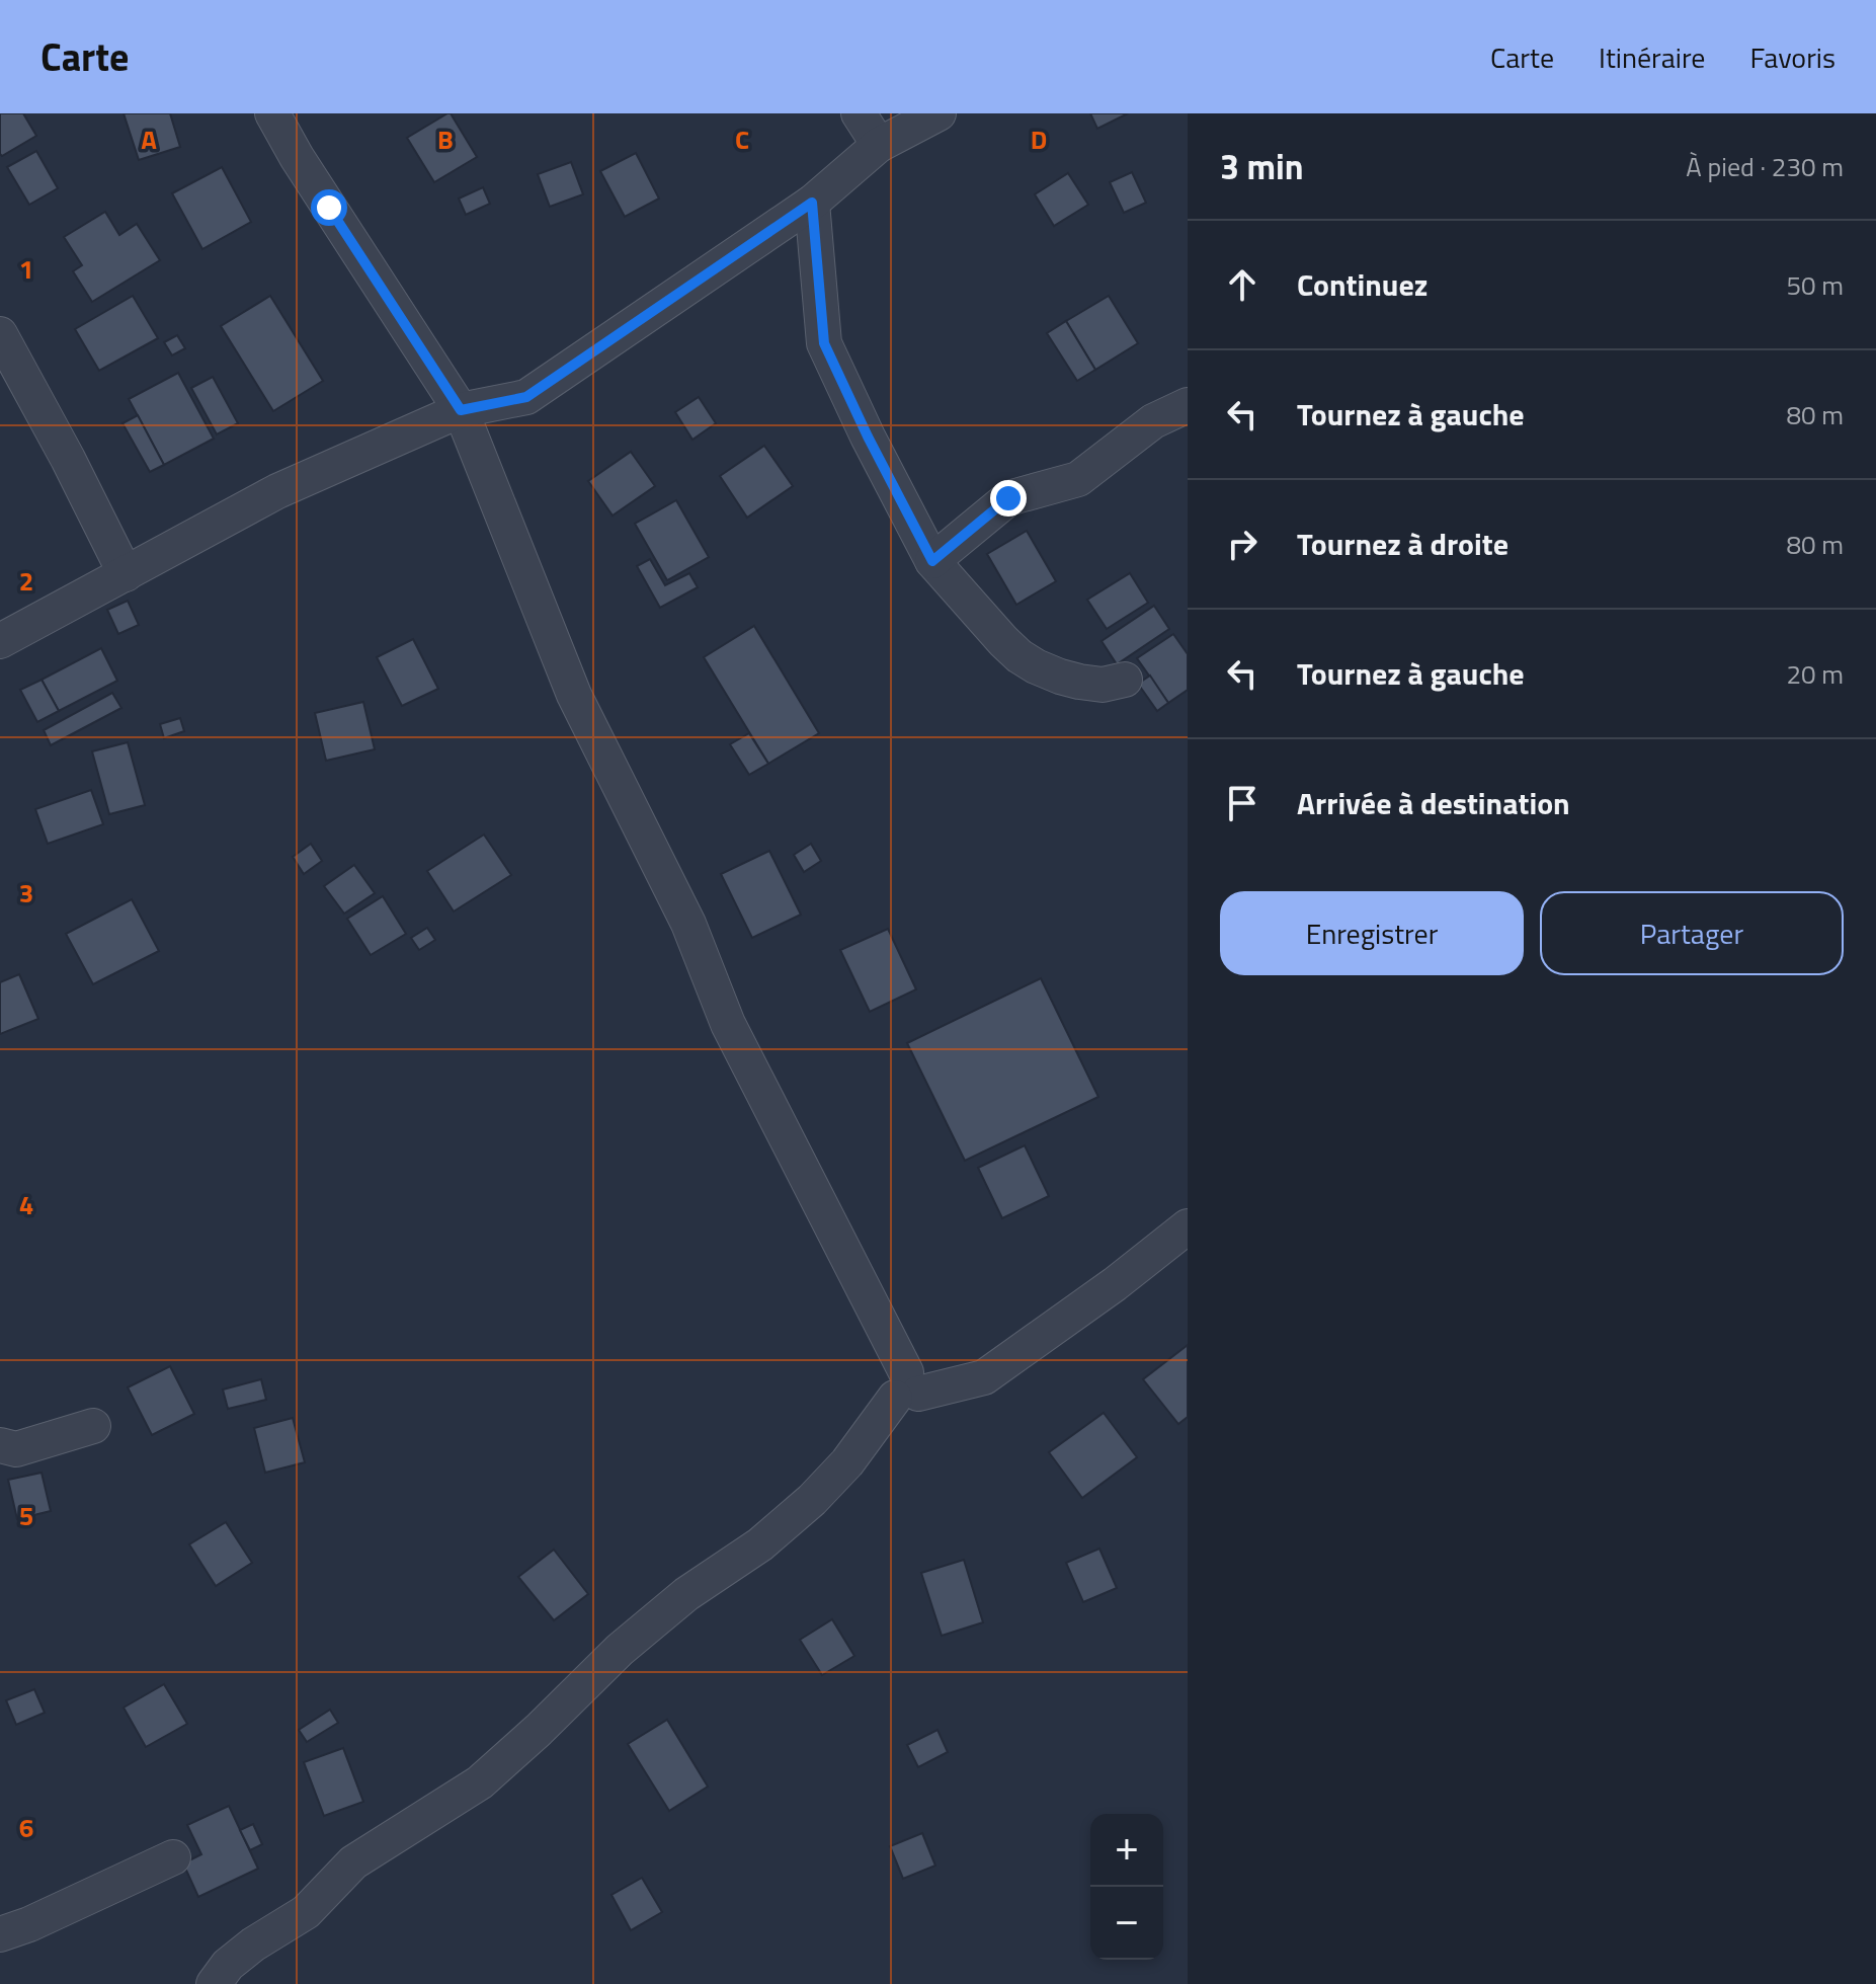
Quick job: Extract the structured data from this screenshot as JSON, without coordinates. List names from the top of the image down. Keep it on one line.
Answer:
{"page":{"header":"Carte","nav":["Carte","Itinéraire","Favoris"],"heading":["3 min","À pied · 230 m"],"list":[["Continuez","50 m"],["Tournez à gauche","80 m"],["Tournez à droite","80 m"],["Tournez à gauche","20 m"],"Arrivée à destination"],"buttons":["Enregistrer","Partager"],"map_buttons":["+","−"]},"grid":{"columns":["A","B","C","D"],"rows":["1","2","3","4","5","6"]}}
